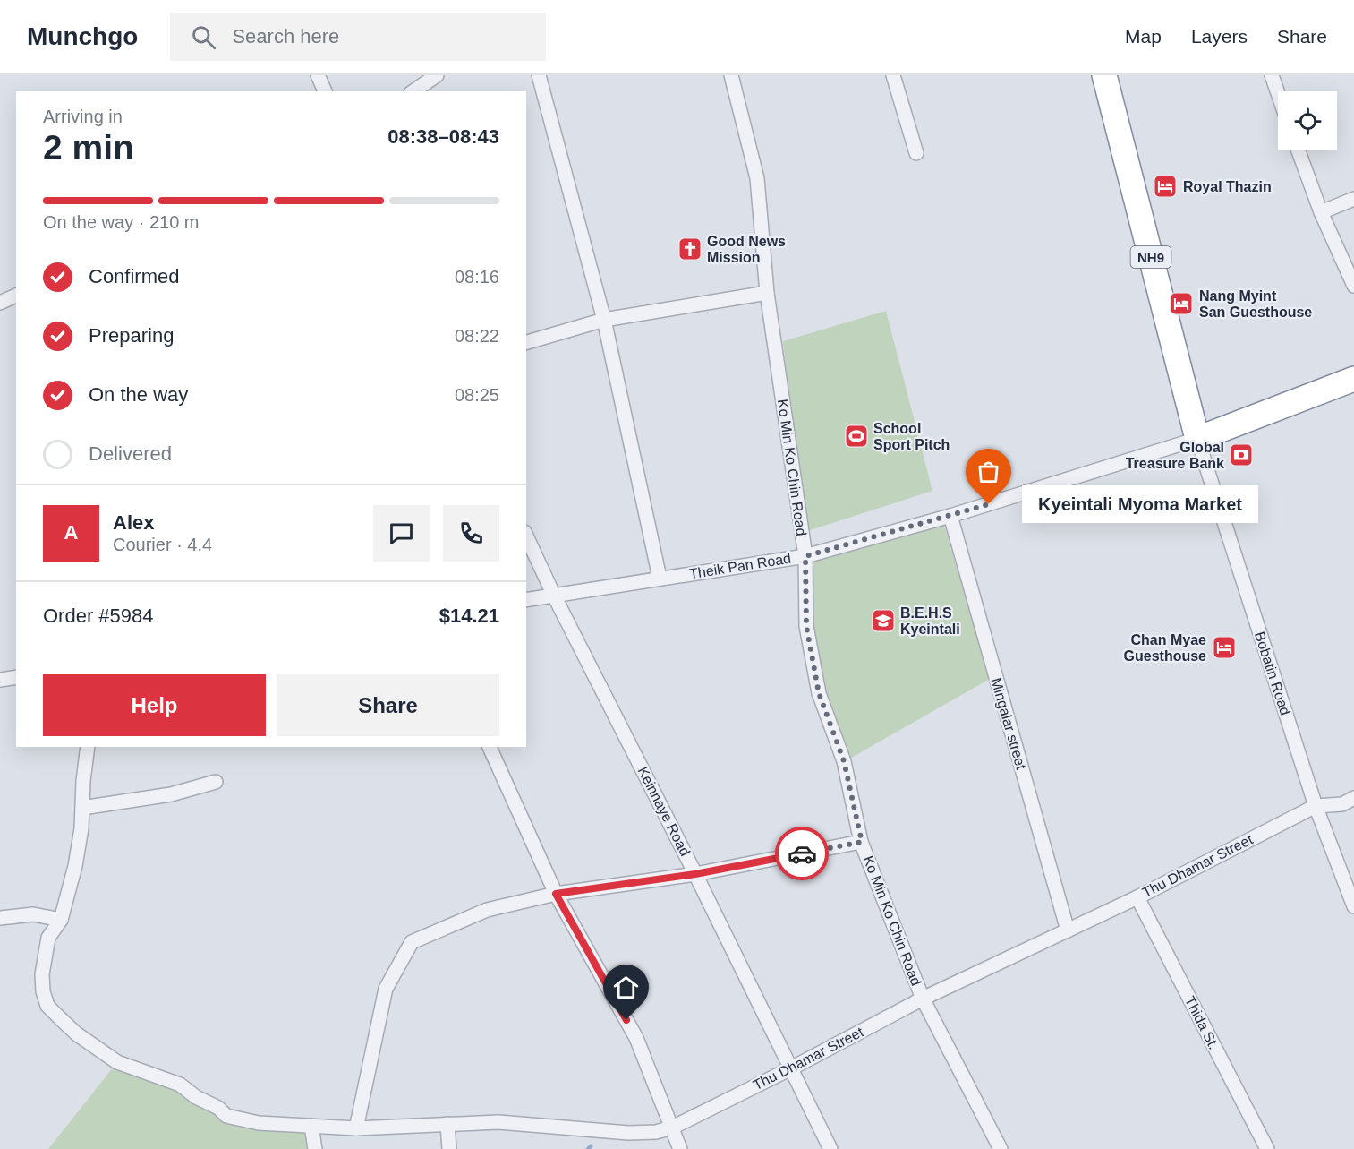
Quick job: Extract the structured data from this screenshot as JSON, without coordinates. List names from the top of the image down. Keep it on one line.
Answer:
{"streets":{"highway":["NH9"],"street":["Ko Min Ko Chin Road","Theik Pan Road","Bobatin Road","Mingalar street","Keinnaye Road","Thu Dhamar Street","Thida St."]},"crossings":[["NH9","Theik Pan Road"],["NH9","Bobatin Road"],["Ko Min Ko Chin Road","Theik Pan Road"],["Ko Min Ko Chin Road","Thu Dhamar Street"],["Theik Pan Road","Bobatin Road"],["Theik Pan Road","Mingalar street"],["Theik Pan Road","Keinnaye Road"],["Bobatin Road","Thu Dhamar Street"],["Mingalar street","Thu Dhamar Street"],["Keinnaye Road","Thu Dhamar Street"],["Thu Dhamar Street","Thida St."]],"places":{"hotel":["Royal Thazin","Nang Myint San Guesthouse","Chan Myae Guesthouse"],"church":["Good News Mission"],"sports":["School Sport Pitch"],"bank":["Global Treasure Bank"],"other":["Kyeintali Myoma Market"],"school or university":["B.E.H.S Kyeintali"]},"page":{"header":"Munchgo","search":"Search here","nav":["Map","Layers","Share"],"heading":["2 min","Arriving in","08:38–08:43"],"panel":["Alex","Courier · 4.4","Order #5984","$14.21"],"bar":"On the way · 210 m","list":[["Confirmed","08:16"],["Preparing","08:22"],["On the way","08:25"],"Delivered"],"bubble":"Kyeintali Myoma Market","round":"A","buttons":["Help","Share"]}}
